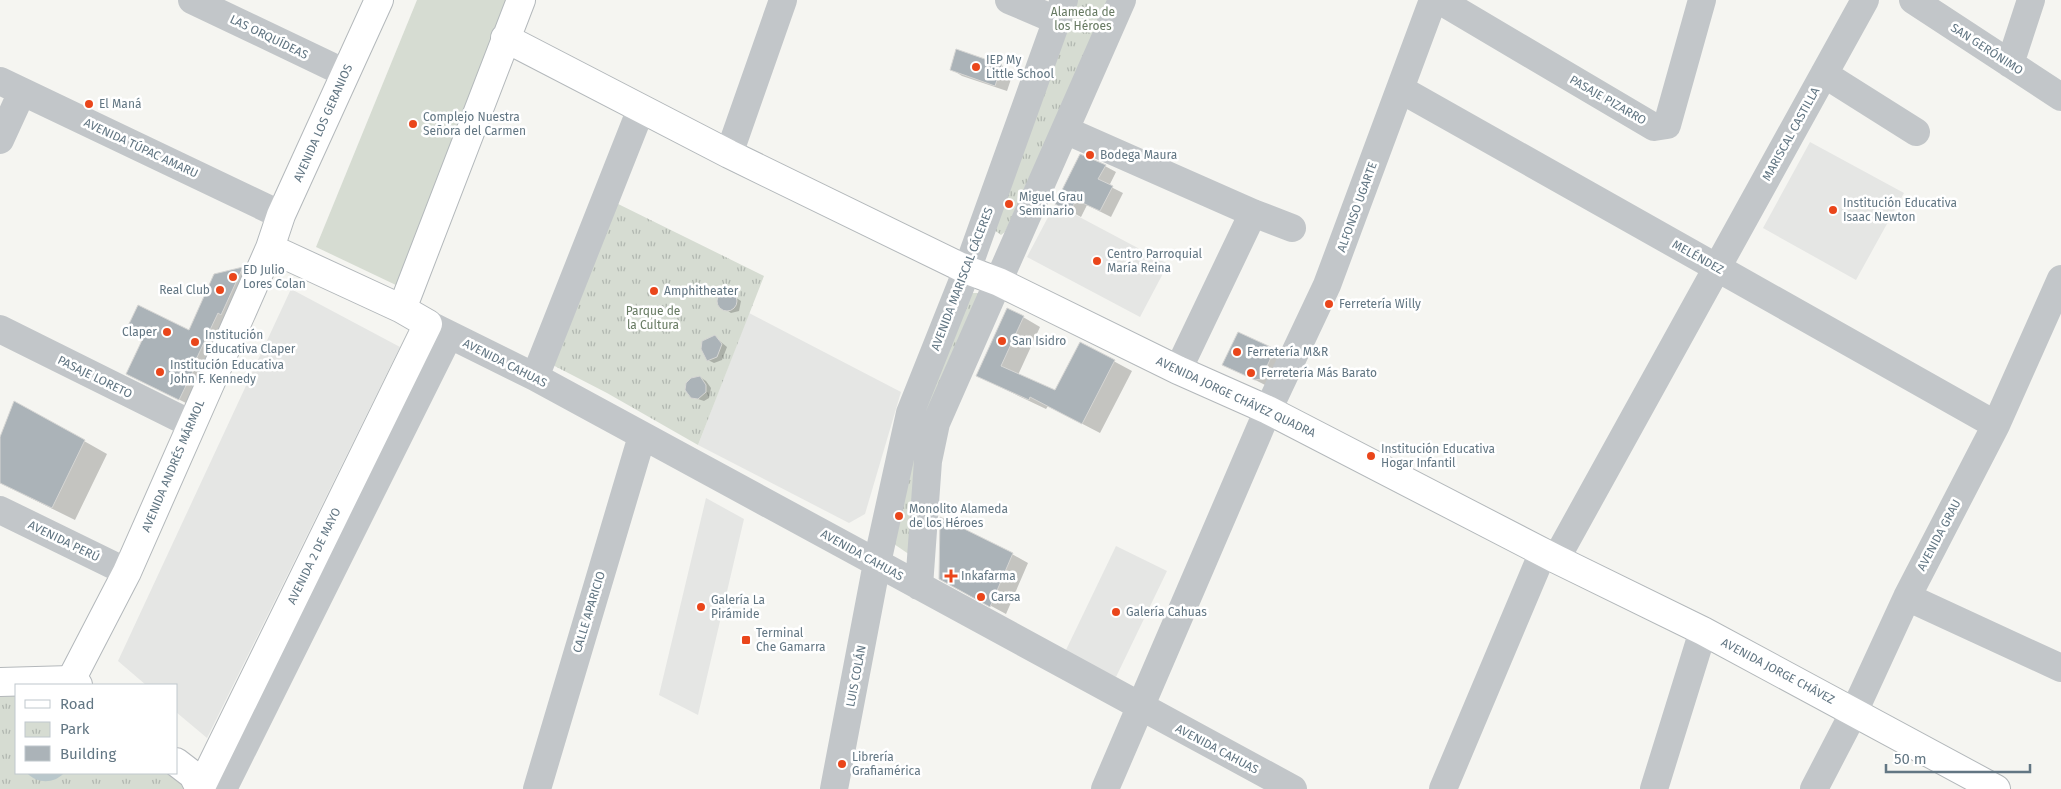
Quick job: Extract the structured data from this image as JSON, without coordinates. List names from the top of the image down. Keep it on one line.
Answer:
{"streets":{"main road":["AVENIDA LOS GERANIOS","AVENIDA JORGE CHÁVEZ QUADRA","AVENIDA ANDRÉS MÁRMOL","AVENIDA 2 DE MAYO","AVENIDA JORGE CHÁVEZ"],"street":["LAS ORQUÍDEAS","SAN GERÓNIMO","PASAJE PIZARRO","MARISCAL CASTILLA","AVENIDA TÚPAC AMARU","ALFONSO UGARTE","MELÉNDEZ","AVENIDA MARISCAL CÁCERES","AVENIDA CAHUAS","PASAJE LORETO","AVENIDA GRAU","AVENIDA PERÚ","CALLE APARICIO","LUIS COLÁN"]},"crossings":[["LAS ORQUÍDEAS","AVENIDA LOS GERANIOS"],["AVENIDA LOS GERANIOS","AVENIDA TÚPAC AMARU"],["AVENIDA LOS GERANIOS","AVENIDA ANDRÉS MÁRMOL"],["MARISCAL CASTILLA","MELÉNDEZ"],["MARISCAL CASTILLA","AVENIDA JORGE CHÁVEZ QUADRA"],["MARISCAL CASTILLA","AVENIDA JORGE CHÁVEZ"],["ALFONSO UGARTE","MELÉNDEZ"],["ALFONSO UGARTE","AVENIDA CAHUAS"],["ALFONSO UGARTE","AVENIDA JORGE CHÁVEZ QUADRA"],["MELÉNDEZ","AVENIDA GRAU"],["AVENIDA MARISCAL CÁCERES","AVENIDA CAHUAS"],["AVENIDA MARISCAL CÁCERES","AVENIDA JORGE CHÁVEZ QUADRA"],["AVENIDA MARISCAL CÁCERES","LUIS COLÁN"],["AVENIDA CAHUAS","AVENIDA 2 DE MAYO"],["AVENIDA CAHUAS","CALLE APARICIO"],["AVENIDA CAHUAS","LUIS COLÁN"],["PASAJE LORETO","AVENIDA ANDRÉS MÁRMOL"],["AVENIDA JORGE CHÁVEZ QUADRA","AVENIDA JORGE CHÁVEZ"],["AVENIDA ANDRÉS MÁRMOL","AVENIDA PERÚ"],["AVENIDA GRAU","AVENIDA JORGE CHÁVEZ"]],"parks":["Alameda de los Héroes","Parque de la Cultura"],"places":{"other":["IEP My Little School","El Maná","Complejo Nuestra Señora del Carmen","Bodega Maura","Miguel Grau Seminario","Institución Educativa Isaac Newton","Centro Parroquial María Reina","ED Julio Lores Colan","Real Club","Amphitheater","Ferretería Willy","Claper","San Isidro","Institución Educativa Claper","Ferretería M&R","Institución Educativa John F. Kennedy","Ferretería Más Barato","Institución Educativa Hogar Infantil","Monolito Alameda de los Héroes","Carsa","Galería La Pirámide","Galería Cahuas","Librería Grafiamérica"],"health":["Inkafarma"],"transit":["Terminal Che Gamarra"]},"legend":["Road","Park","Building"],"scale_bar":"50 m"}
